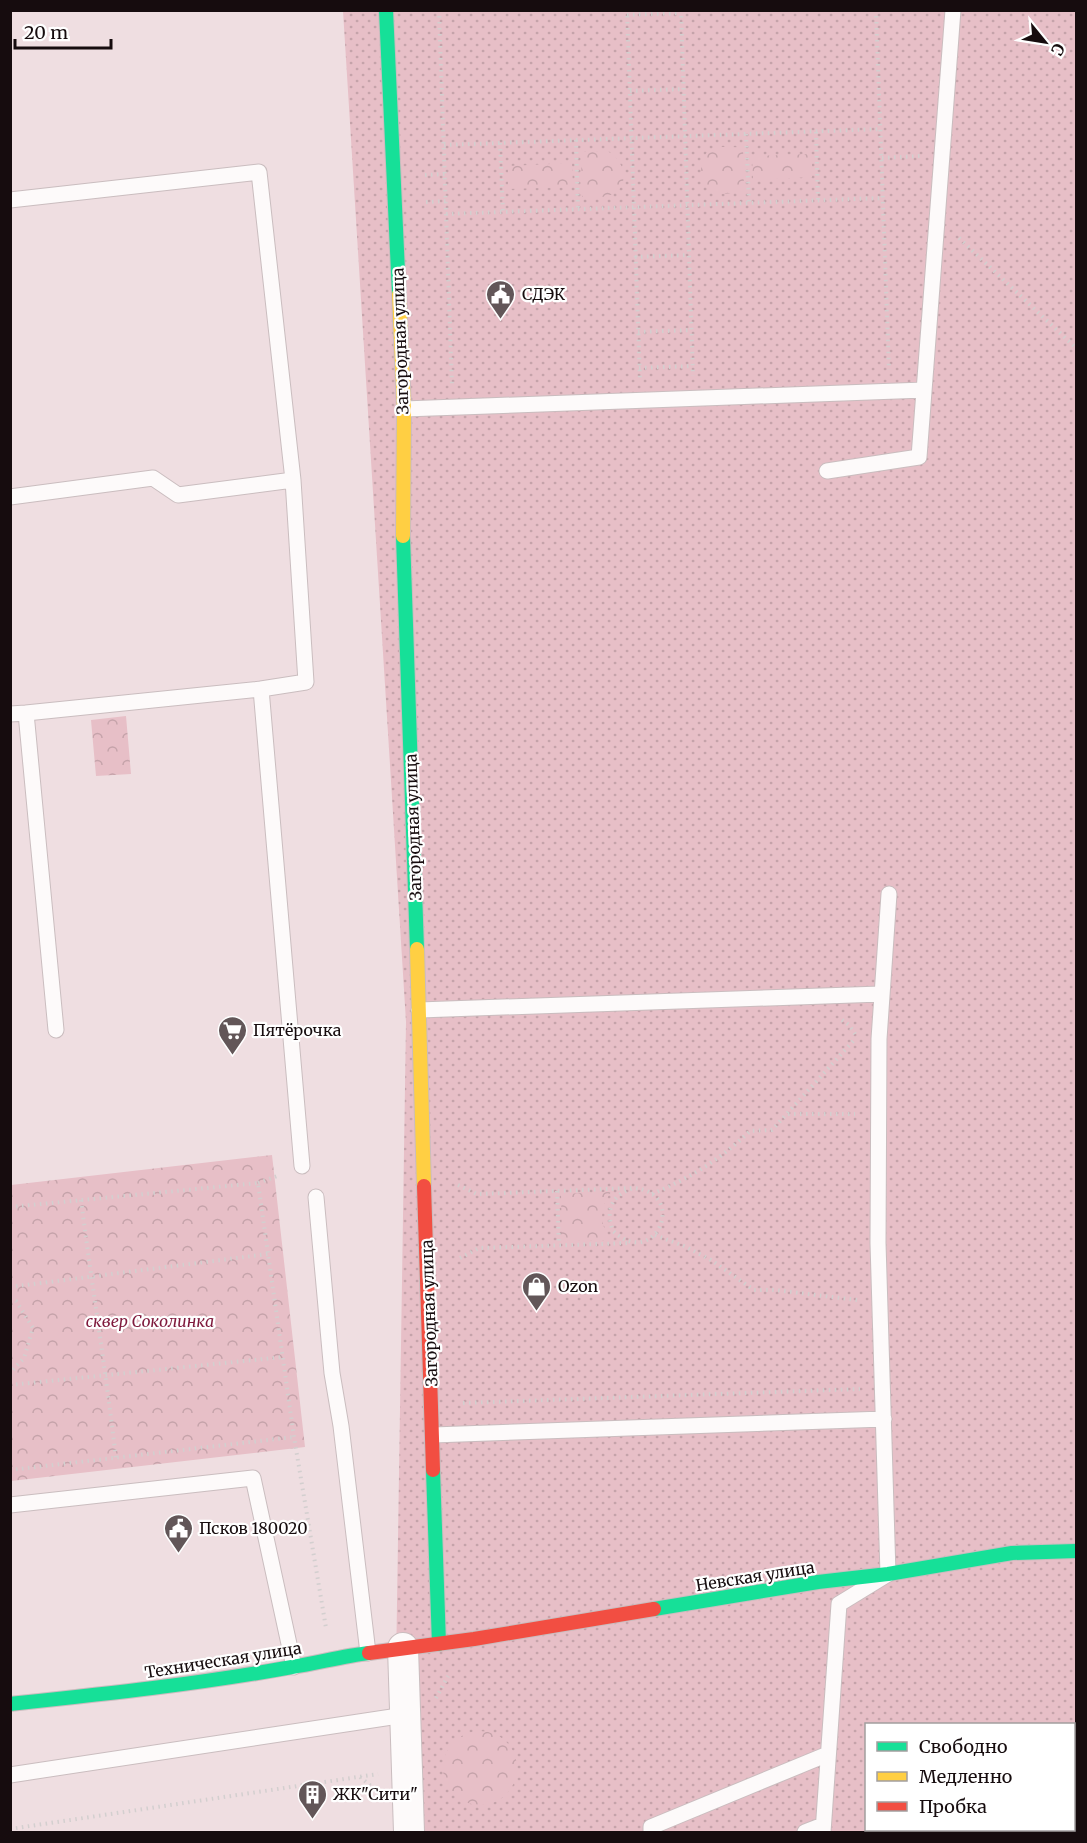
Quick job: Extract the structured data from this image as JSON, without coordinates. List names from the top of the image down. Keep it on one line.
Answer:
{"streets":{"street":["Загородная улица","Невская улица","Техническая улица"]},"crossings":[["Загородная улица","Невская улица"],["Загородная улица","Техническая улица"],["Невская улица","Техническая улица"]],"parks":["сквер Соколинка"],"places":{"public building":["СДЭК","Псков 180020"],"supermarket":["Пятёрочка"],"shop":["Ozon"],"building":["ЖК\"Сити\""]},"legend":["Свободно","Медленно","Пробка"],"scale_bar":"20 m","north":"bottom right"}
